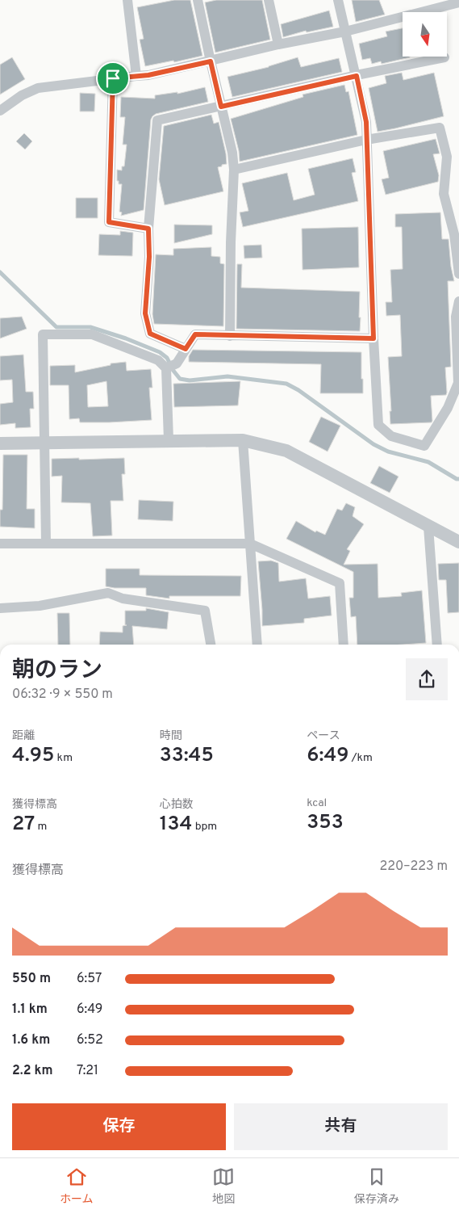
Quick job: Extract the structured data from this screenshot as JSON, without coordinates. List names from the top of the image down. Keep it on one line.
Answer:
{"north":"bottom","page":{"heading":["朝のラン","06:32 · 9 × 550 m"],"stats":[["距離","4.95 km"],["時間","33:45"],["ペース","6:49 /km"],["獲得標高","27 m"],["心拍数","134 bpm"],["kcal","353"]],"chart":["獲得標高","220–223 m"],"list":[{"name":"550 m","note":"6:57"},{"name":"1.1 km","note":"6:49"},{"name":"1.6 km","note":"6:52"},{"name":"2.2 km","note":"7:21"}],"buttons":["保存","共有"],"tabs":["ホーム","地図","保存済み"]}}
